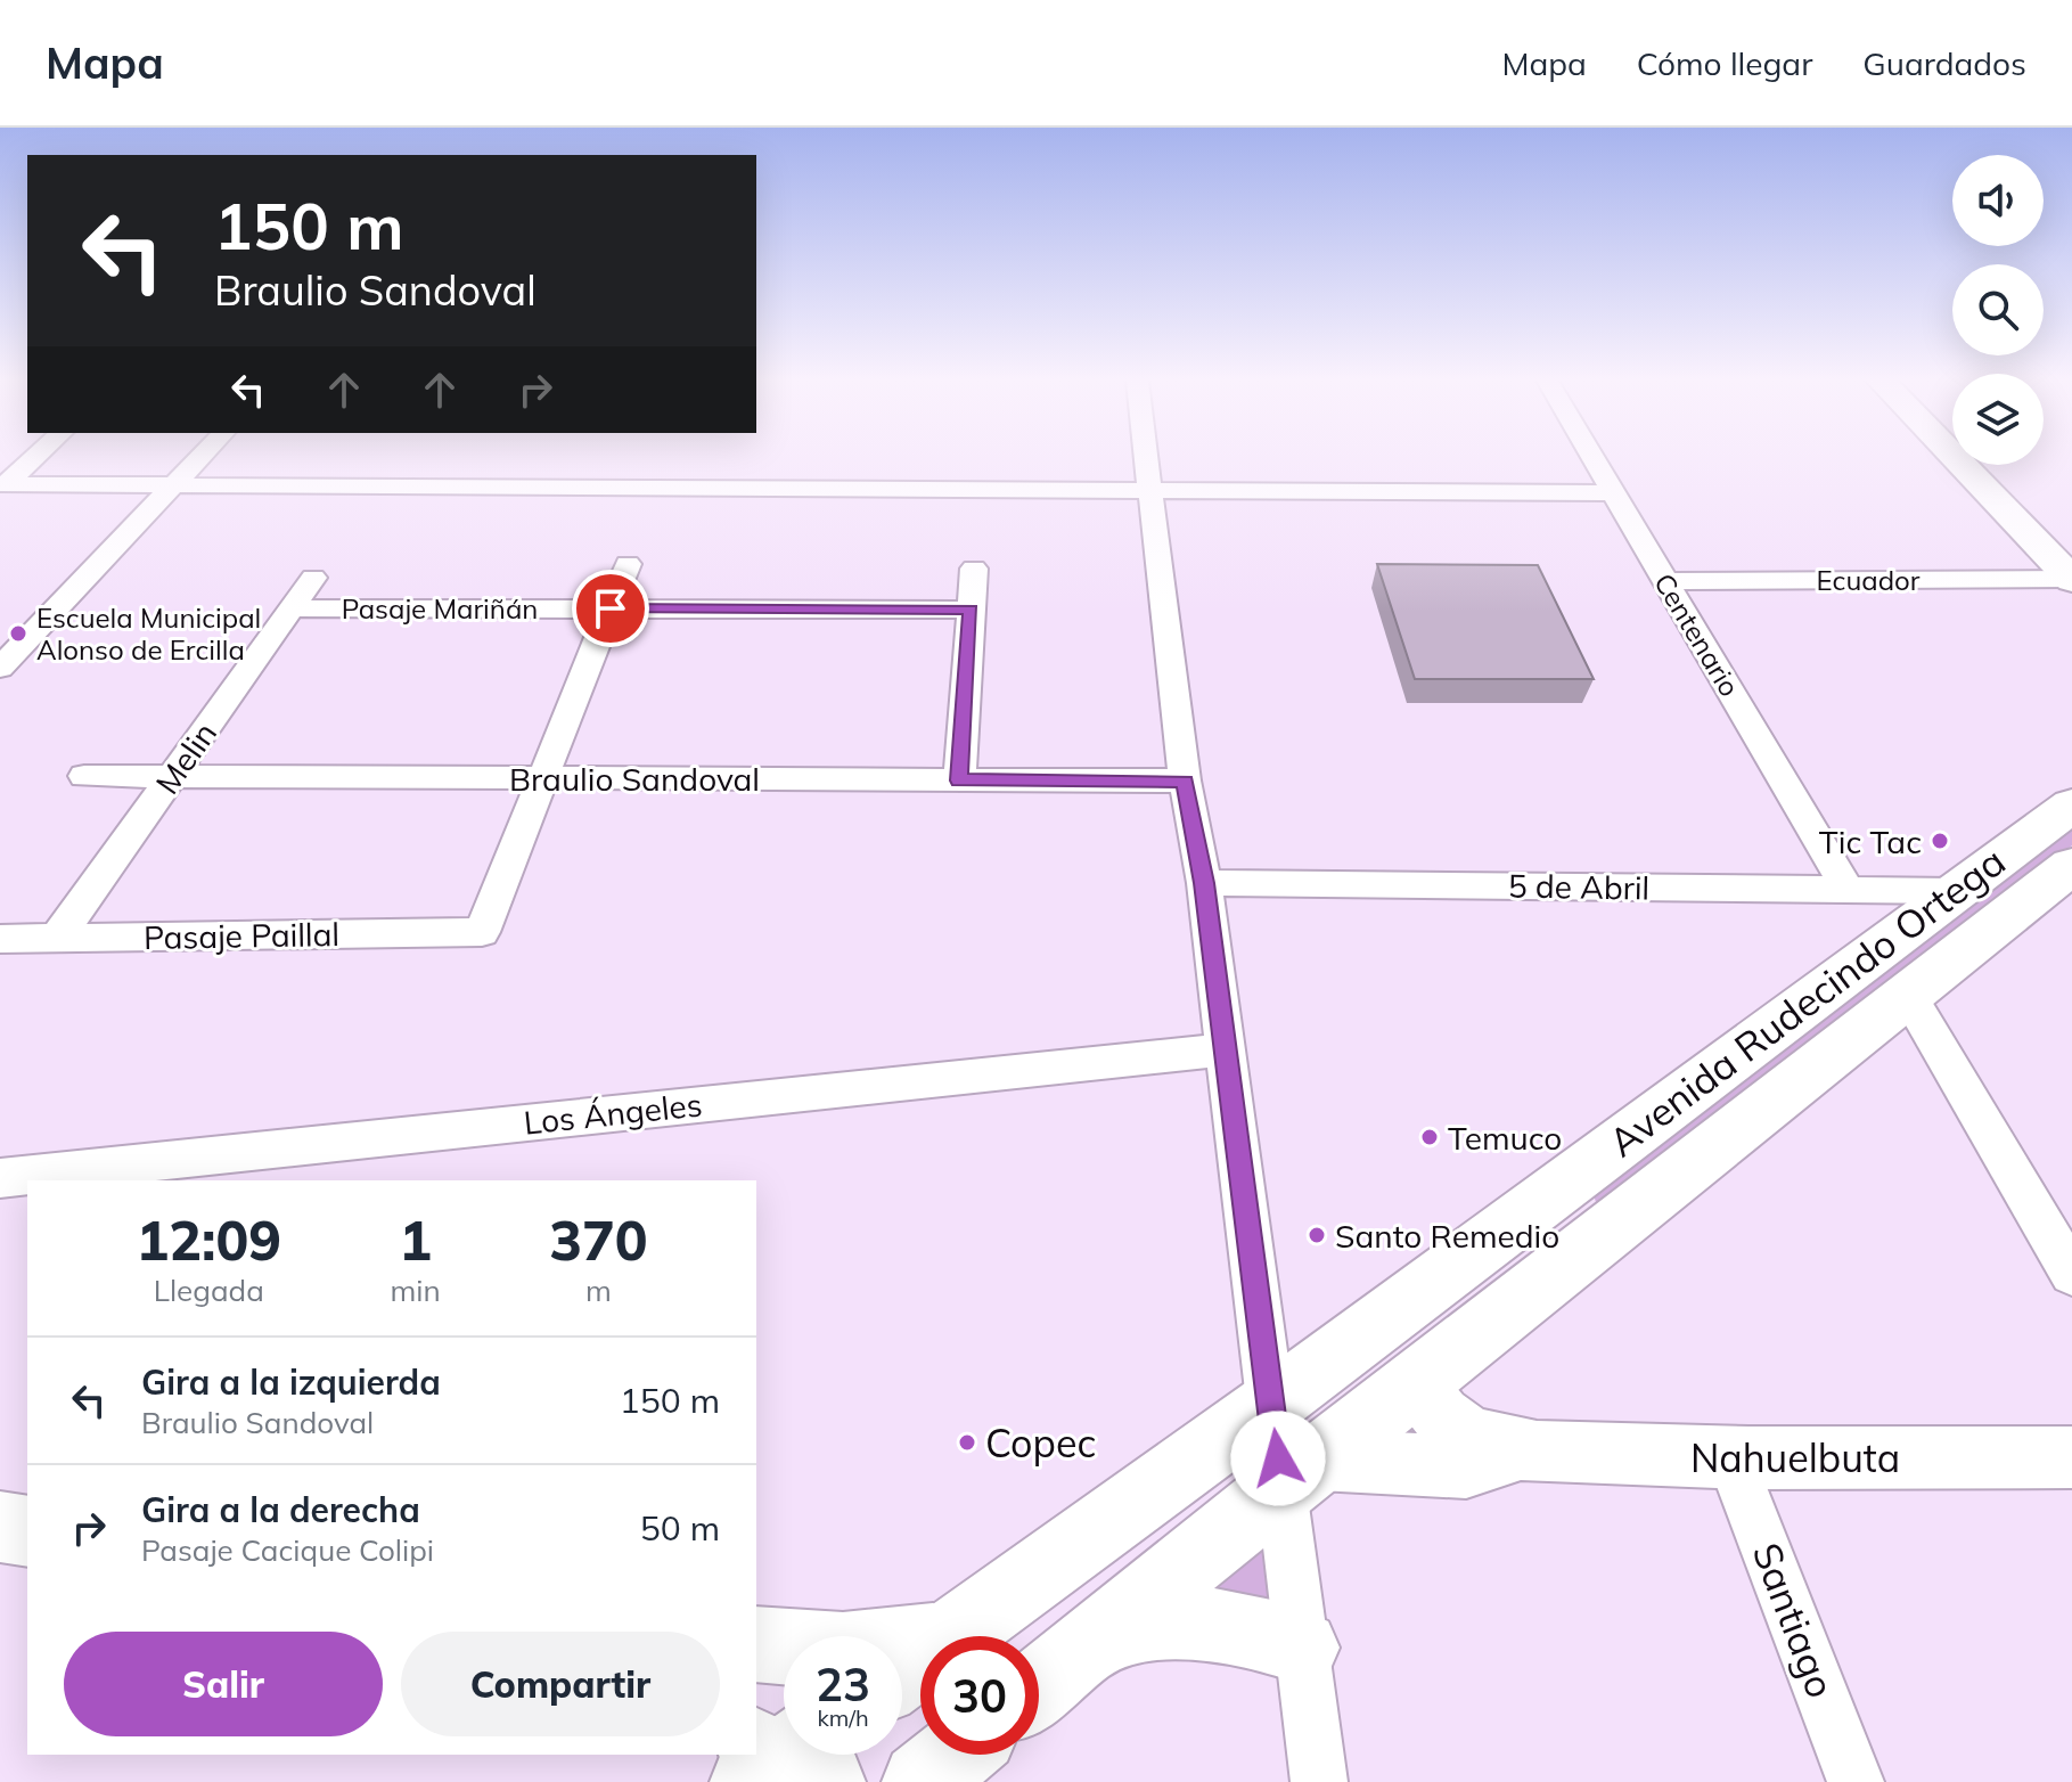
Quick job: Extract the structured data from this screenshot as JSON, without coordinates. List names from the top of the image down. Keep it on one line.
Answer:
{"streets":{"main road":["Avenida Rudecindo Ortega"],"street":["Ecuador","Pasaje Mariñán","Centenario","Melin","Braulio Sandoval","5 de Abril","Pasaje Paillal","Los Ángeles","Nahuelbuta","Santiago"]},"crossings":[["Ecuador","Centenario"],["Pasaje Mariñán","Melin"],["Centenario","5 de Abril"],["Melin","Braulio Sandoval"],["Melin","Pasaje Paillal"],["Braulio Sandoval","Pasaje Paillal"],["5 de Abril","Avenida Rudecindo Ortega"],["Avenida Rudecindo Ortega","Nahuelbuta"],["Nahuelbuta","Santiago"]],"places":["Escuela Municipal Alonso de Ercilla","Tic Tac","Temuco","Santo Remedio","Copec"],"page":{"header":"Mapa","nav":["Mapa","Cómo llegar","Guardados"],"turn":["150 m","Braulio Sandoval"],"eta":["12:09","Llegada","1","min","370","m"],"list":[{"name":"Gira a la izquierda","note":"Braulio Sandoval","value":"150 m"},{"name":"Gira a la derecha","note":"Pasaje Cacique Colipi","value":"50 m"}],"buttons":["Salir","Compartir"],"speed":"23 km/h","limit":"30"}}
